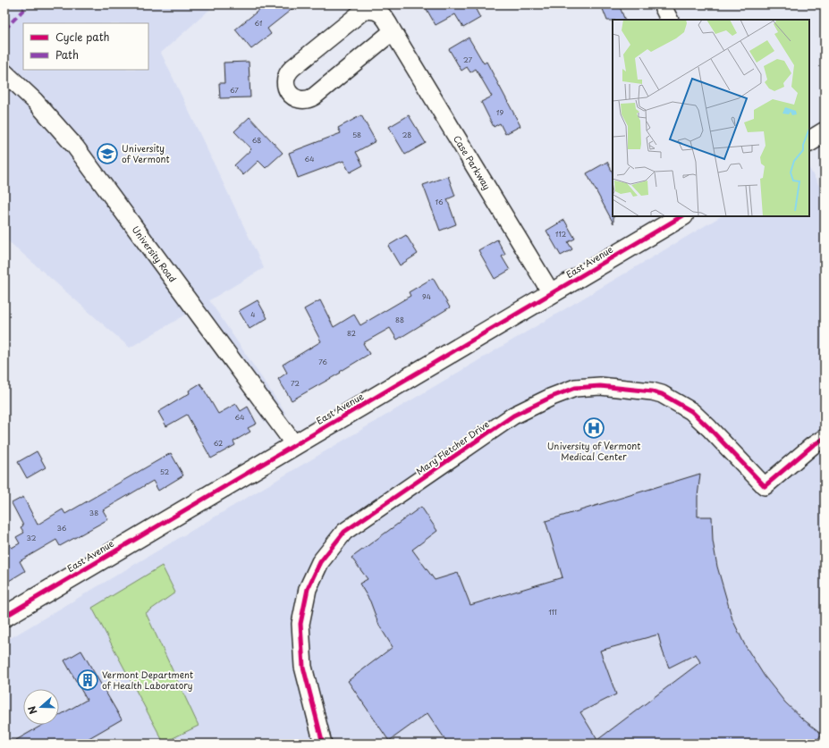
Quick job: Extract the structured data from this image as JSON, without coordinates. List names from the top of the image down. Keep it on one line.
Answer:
{"streets":{"main road":["East Avenue"],"street":["Case Parkway","University Road","Mary Fletcher Drive"]},"crossings":[["Case Parkway","East Avenue"],["University Road","East Avenue"]],"places":{"school or university":["University of Vermont"],"hospital":["University of Vermont Medical Center"],"building":["Vermont Department of Health Laboratory"]},"house_numbers":["61","27","67","19","58","28","68","64","16","112","94","4","88","82","76","72","64","62","52","38","36","32","111"],"legend":["Cycle path","Path"],"north":"left"}
